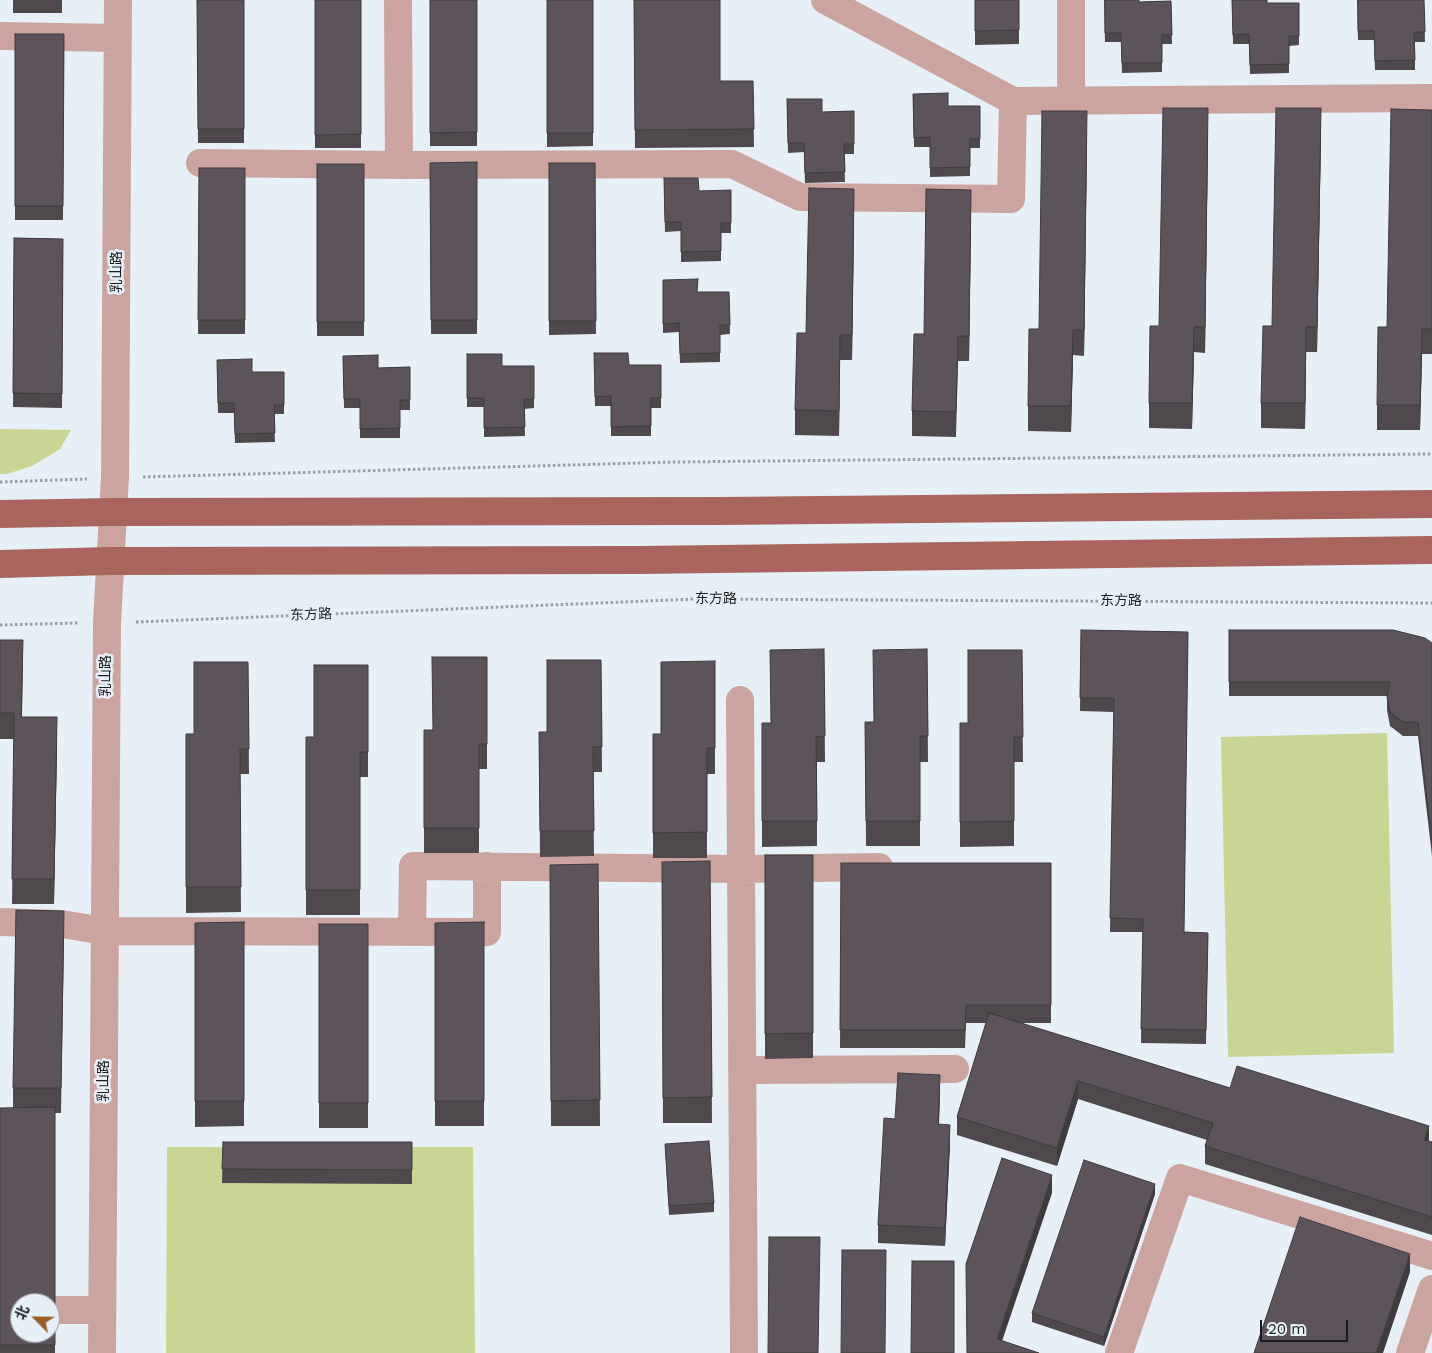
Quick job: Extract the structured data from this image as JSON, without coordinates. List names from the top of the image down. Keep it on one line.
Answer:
{"streets":{"street":["乳山路"],"path":["东方路"]},"crossings":[["乳山路","东方路"]],"scale_bar":"20 m","north":"top left"}
